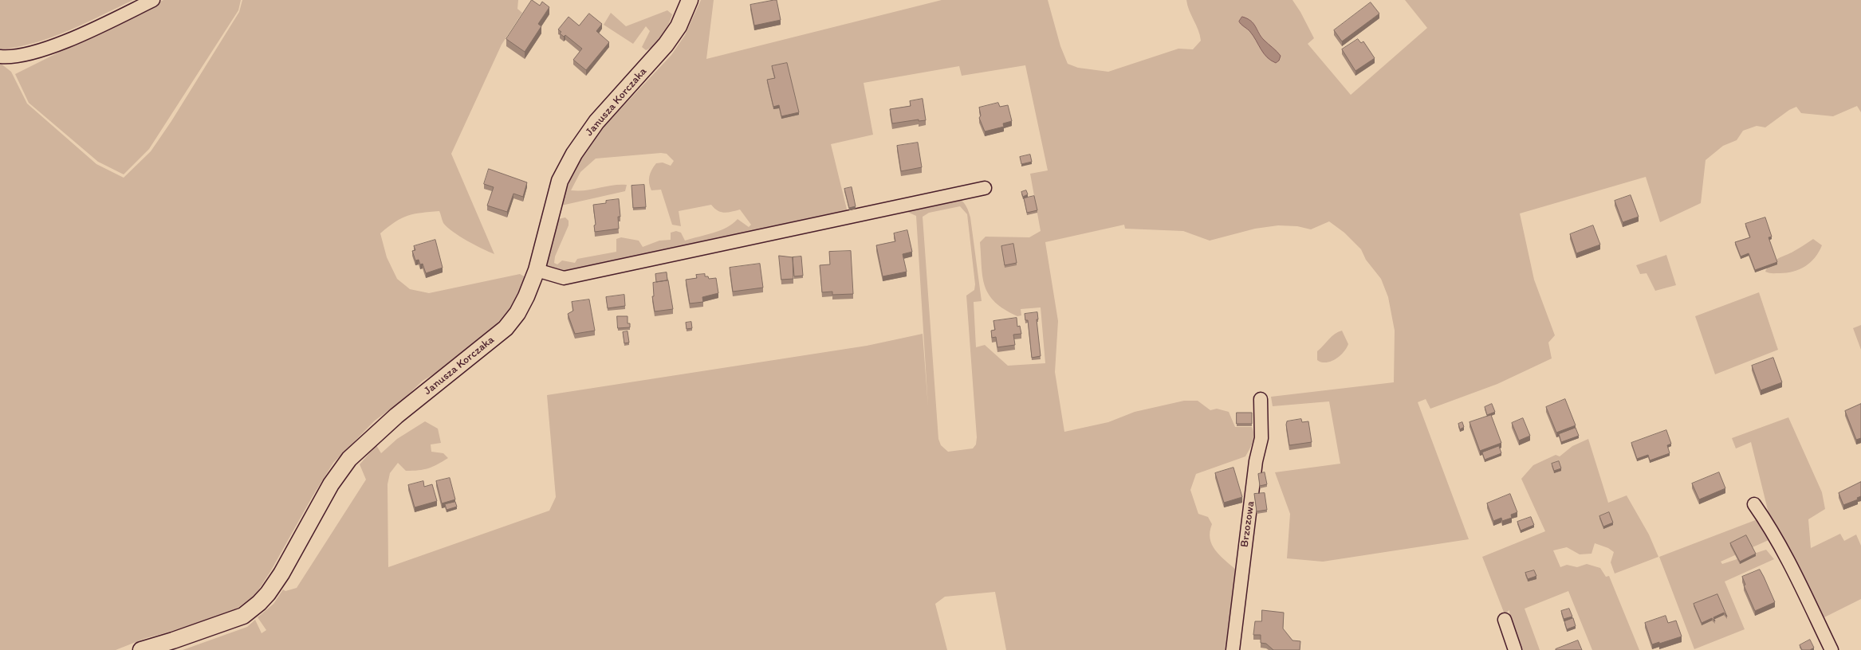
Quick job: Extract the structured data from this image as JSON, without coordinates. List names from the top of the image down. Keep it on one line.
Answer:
{"streets":{"street":["Janusza Korczaka","Brzozowa"]}}
